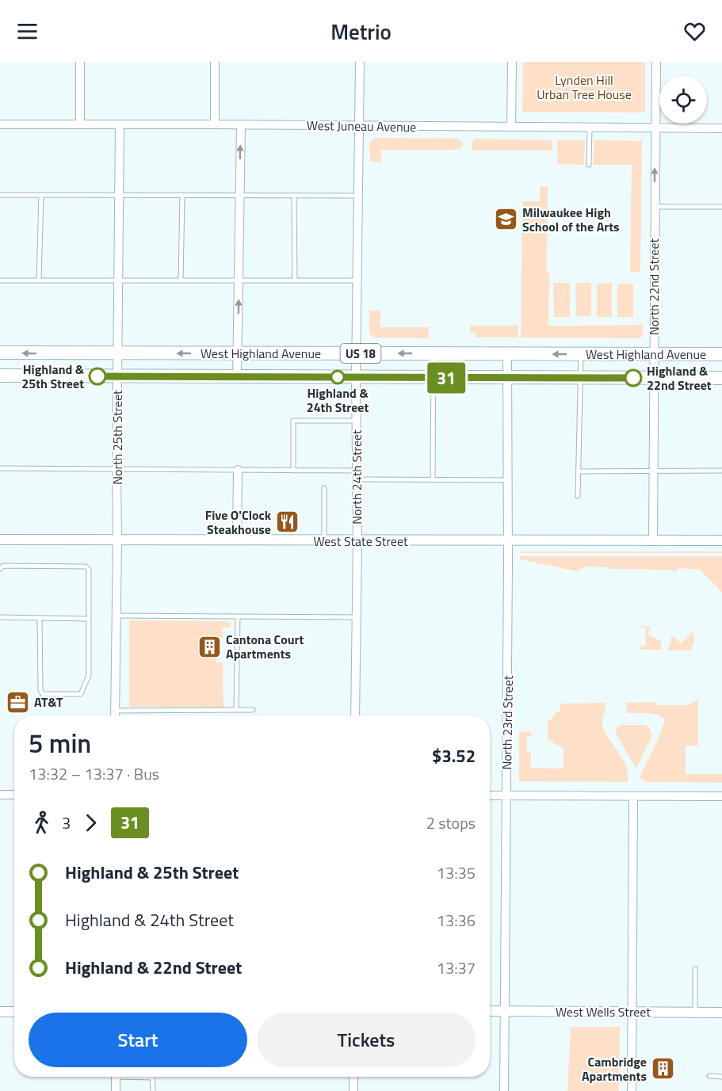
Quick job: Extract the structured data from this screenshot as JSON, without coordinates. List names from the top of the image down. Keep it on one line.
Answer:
{"streets":{"main road":["West Highland Avenue","US 18"],"street":["West Juneau Avenue","North 22nd Street","North 25th Street","North 24th Street","West State Street","North 23rd Street","West Wells Street"]},"crossings":[["West Juneau Avenue","North 22nd Street"],["West Juneau Avenue","North 25th Street"],["West Juneau Avenue","North 24th Street"],["North 22nd Street","West Highland Avenue"],["North 22nd Street","West State Street"],["West Highland Avenue","North 25th Street"],["West Highland Avenue","North 24th Street"],["West Highland Avenue","North 23rd Street"],["North 25th Street","West State Street"],["North 24th Street","West State Street"],["West State Street","North 23rd Street"],["North 23rd Street","West Wells Street"]],"parks":["Lynden Hill Urban Tree House"],"places":{"school or university":["Milwaukee High School of the Arts"],"other":["Highland & 25th Street","Highland & 24th Street","Highland & 22nd Street"],"restaurant":["Five O'Clock Steakhouse"],"building":["Cantona Court Apartments","Cambridge Apartments"],"office":["AT&T"]},"lines":["bus line 31"],"page":{"header":"Metrio","on_map":"31","heading":["5 min","13:32 – 13:37 · Bus","$3.52"],"legs":["3","31","2 stops"],"list":[{"name":"Highland & 25th Street","value":"13:35"},{"name":"Highland & 24th Street","value":"13:36"},{"name":"Highland & 22nd Street","value":"13:37"}],"buttons":["Start","Tickets"]}}
